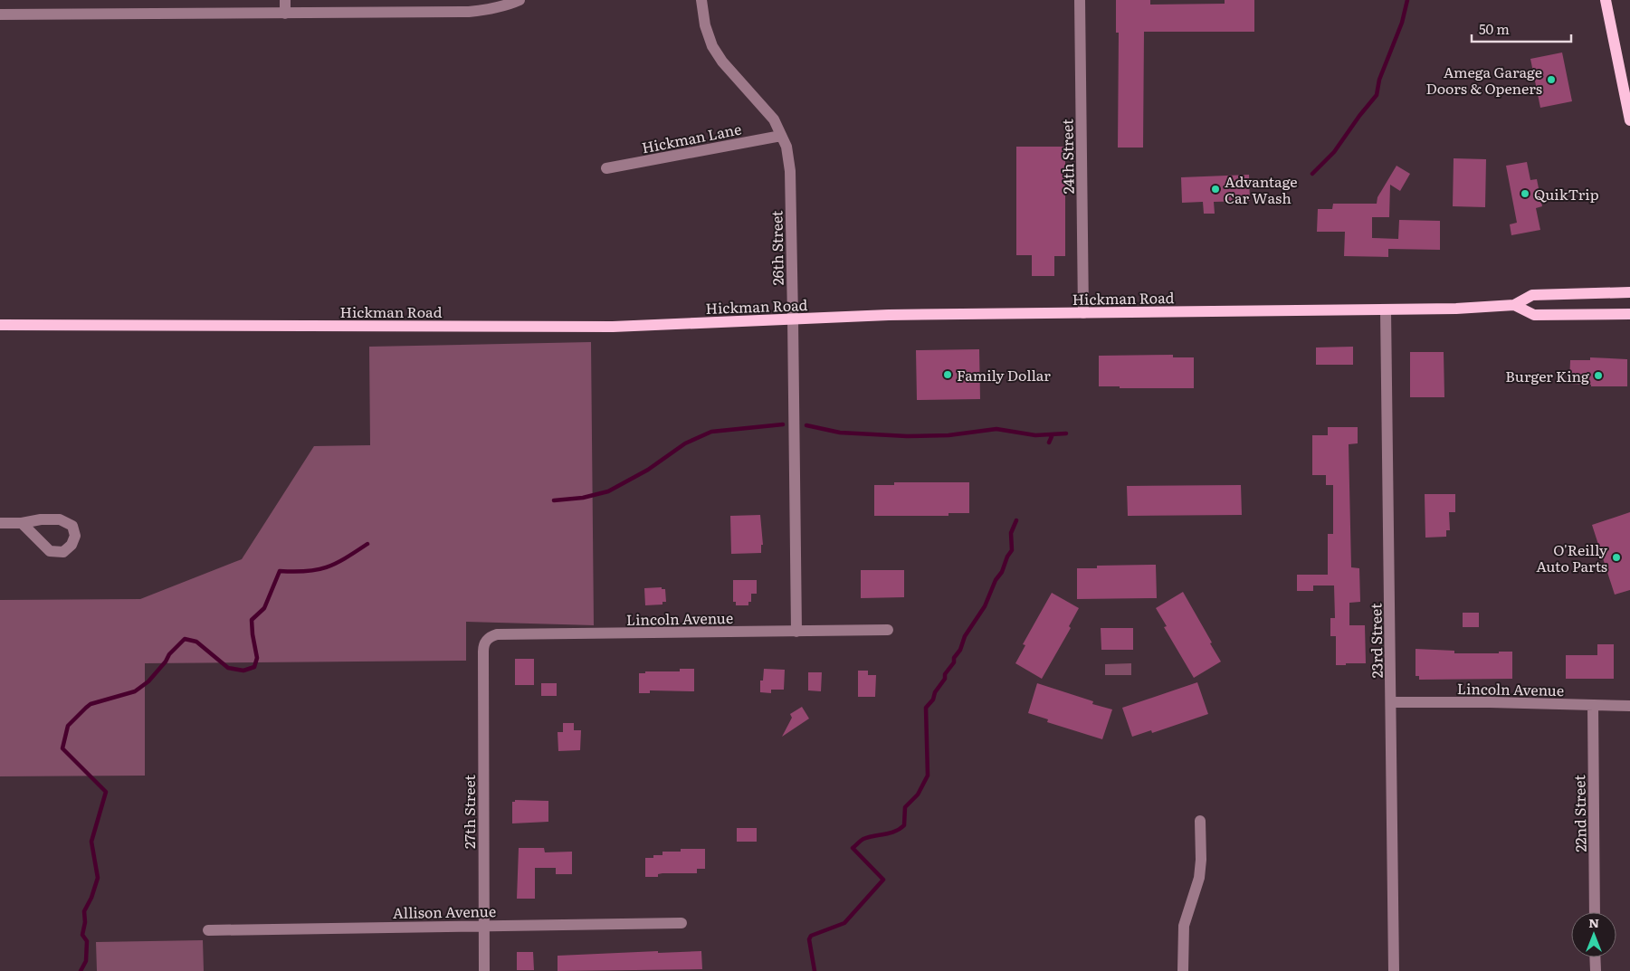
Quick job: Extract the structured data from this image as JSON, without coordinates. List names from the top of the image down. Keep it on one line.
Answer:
{"streets":{"main road":["Hickman Road"],"street":["Hickman Lane","24th Street","26th Street","Lincoln Avenue","23rd Street","27th Street","22nd Street","Allison Avenue"]},"crossings":[["Hickman Lane","26th Street"],["24th Street","Hickman Road"],["26th Street","Hickman Road"],["26th Street","Lincoln Avenue"],["Hickman Road","23rd Street"],["Lincoln Avenue","23rd Street"],["Lincoln Avenue","27th Street"],["Lincoln Avenue","22nd Street"],["27th Street","Allison Avenue"]],"places":["Amega Garage Doors & Openers","Advantage Car Wash","QuikTrip","Family Dollar","Burger King","O'Reilly Auto Parts"],"scale_bar":"50 m","north":"top"}
